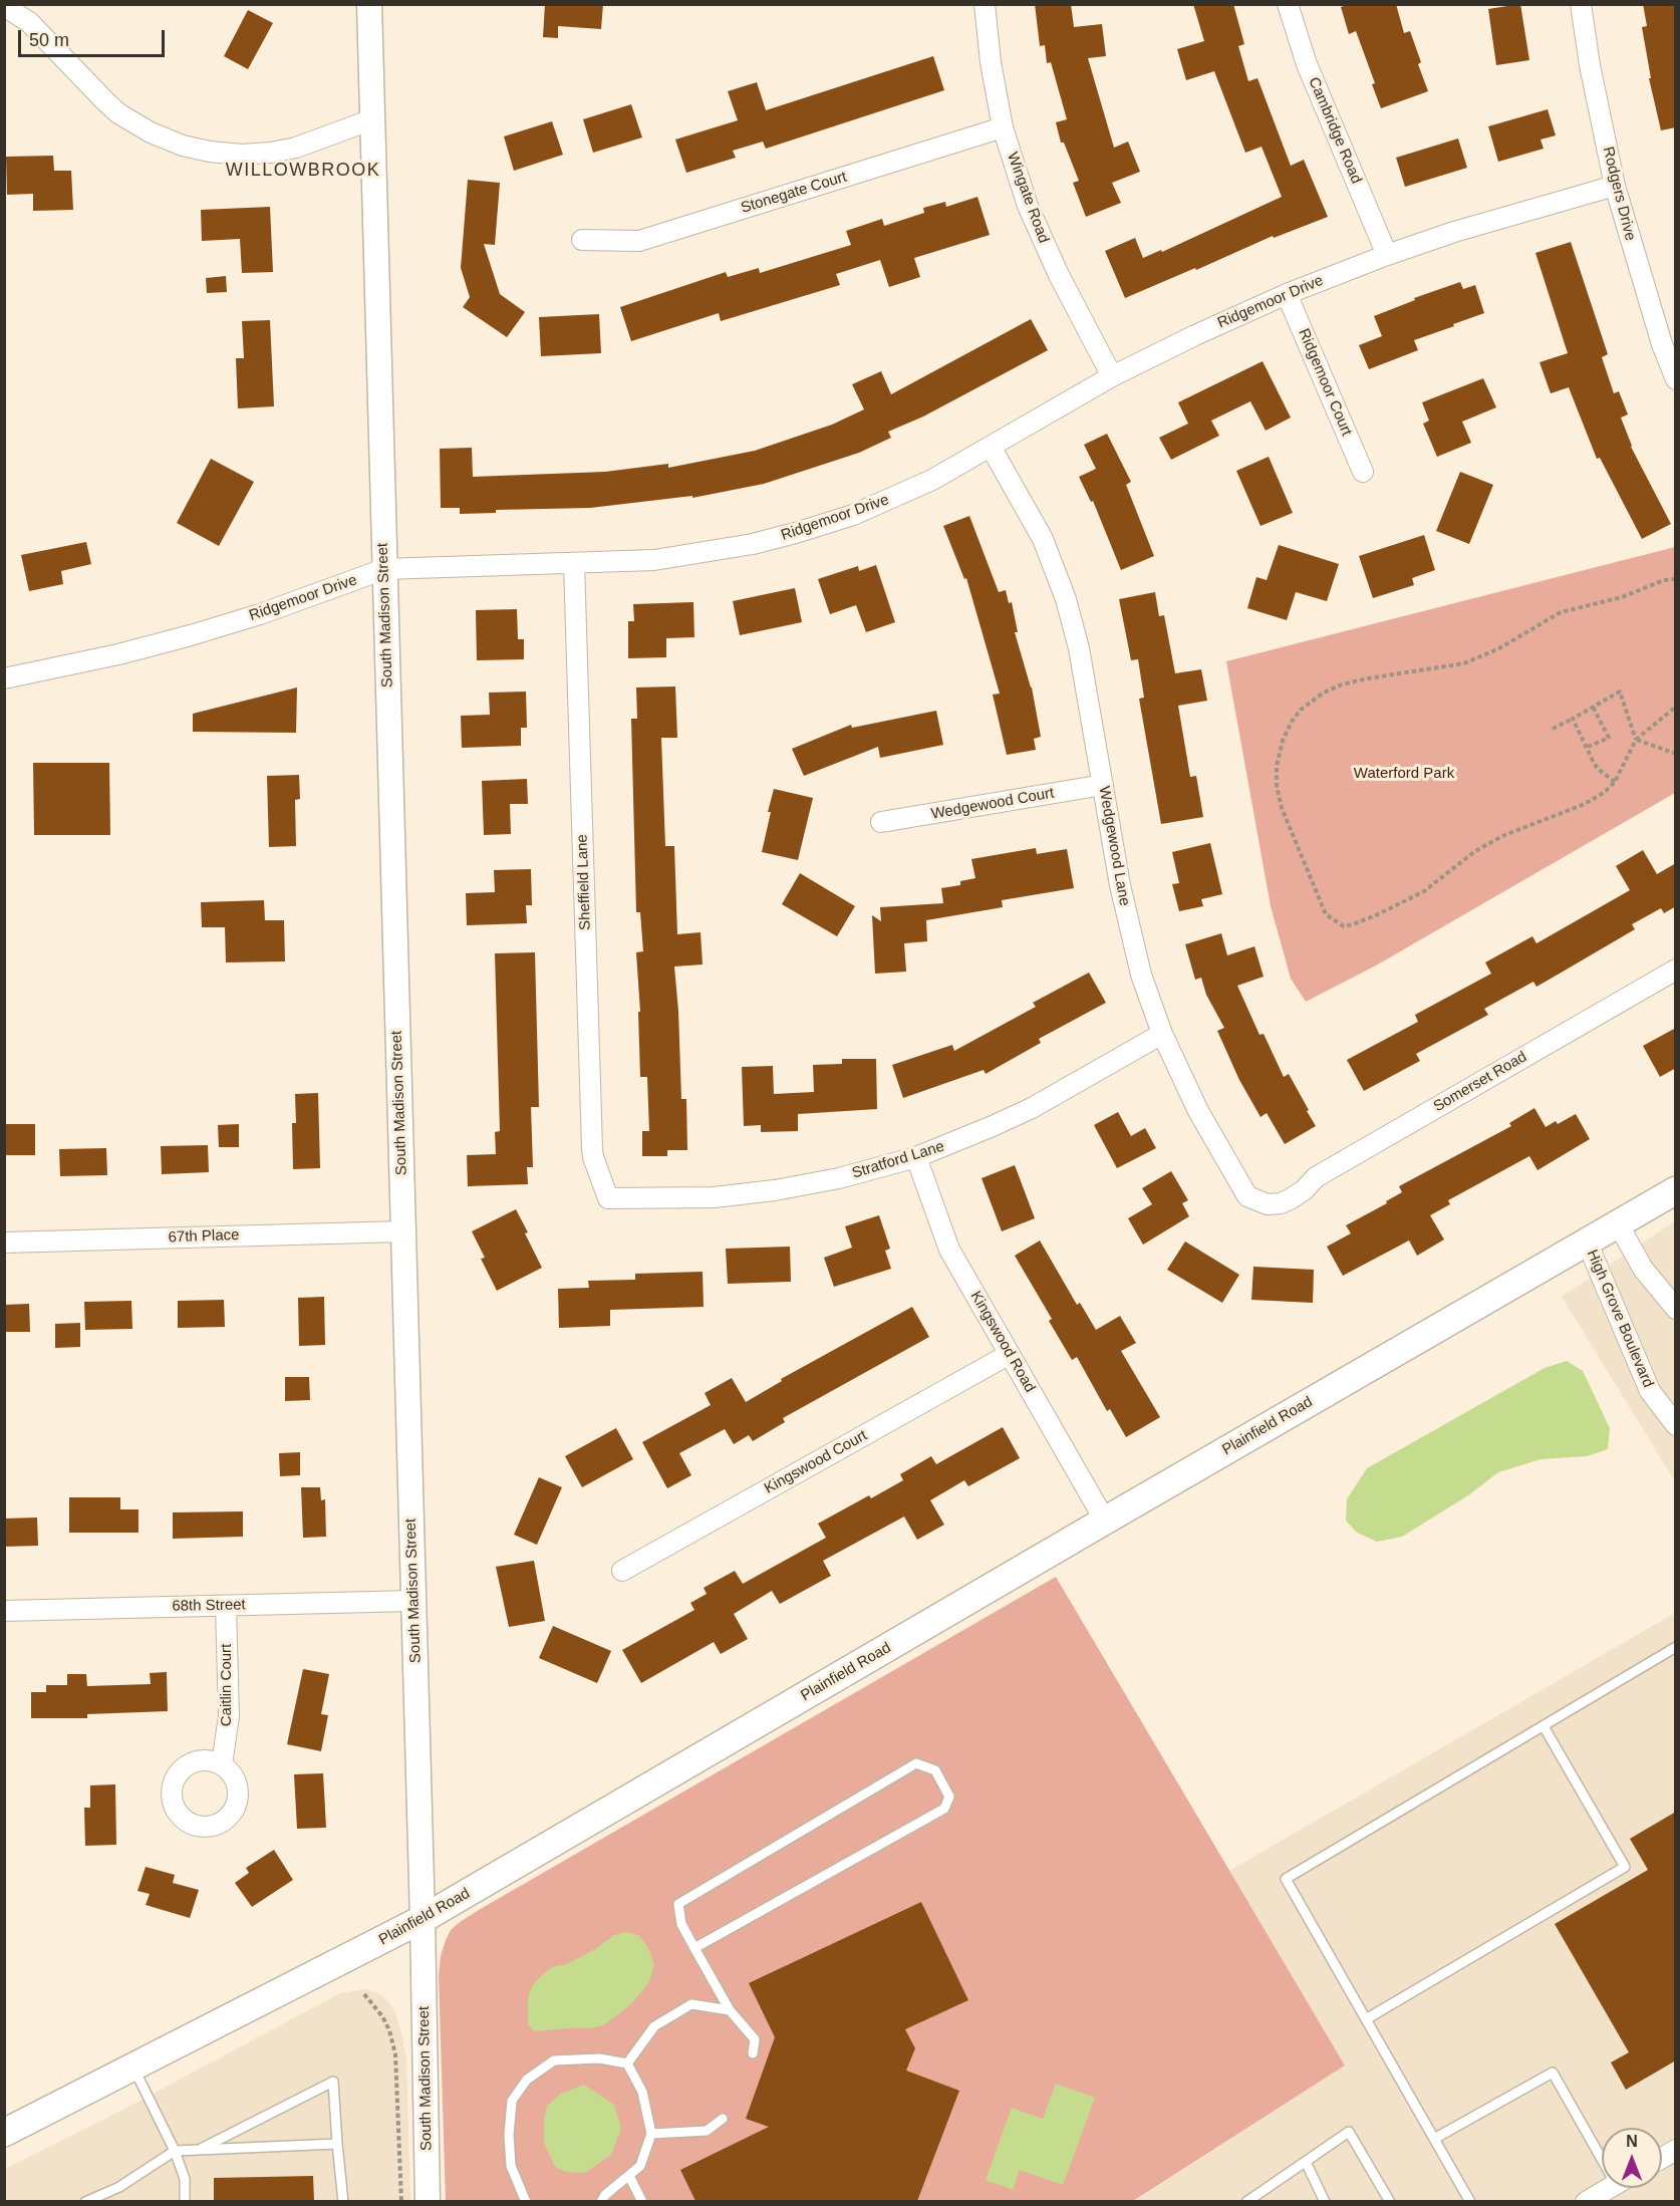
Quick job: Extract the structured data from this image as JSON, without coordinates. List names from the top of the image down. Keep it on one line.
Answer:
{"streets":{"main road":["Plainfield Road"],"street":["Cambridge Road","Stonegate Court","Rodgers Drive","Wingate Road","Ridgemoor Drive","Ridgemoor Court","South Madison Street","Wedgewood Court","Wedgewood Lane","Sheffield Lane","Somerset Road","Stratford Lane","67th Place","High Grove Boulevard","Kingswood Road","Kingswood Court","68th Street","Caitlin Court"]},"crossings":[["Cambridge Road","Ridgemoor Drive"],["Stonegate Court","Wingate Road"],["Rodgers Drive","Ridgemoor Drive"],["Wingate Road","Ridgemoor Drive"],["Ridgemoor Drive","Ridgemoor Court"],["Ridgemoor Drive","South Madison Street"],["Ridgemoor Drive","Wedgewood Lane"],["Ridgemoor Drive","Sheffield Lane"],["South Madison Street","67th Place"],["South Madison Street","Plainfield Road"],["South Madison Street","68th Street"],["Wedgewood Court","Wedgewood Lane"],["Wedgewood Lane","Somerset Road"],["Wedgewood Lane","Stratford Lane"],["Sheffield Lane","Stratford Lane"],["Stratford Lane","Kingswood Road"],["High Grove Boulevard","Plainfield Road"],["Kingswood Road","Plainfield Road"],["Kingswood Road","Kingswood Court"],["68th Street","Caitlin Court"]],"districts":["WILLOWBROOK"],"parks":["Waterford Park"],"scale_bar":"50 m","north":"top"}
